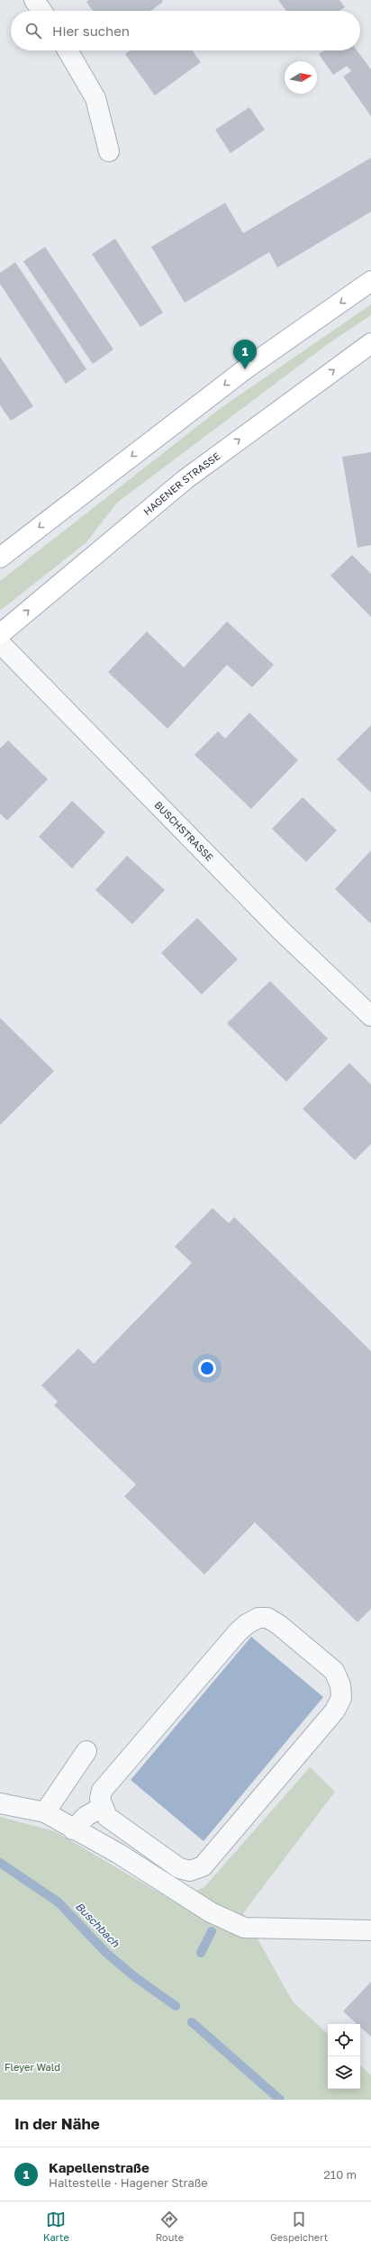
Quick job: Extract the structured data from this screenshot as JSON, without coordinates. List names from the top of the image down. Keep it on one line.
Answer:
{"streets":{"main road":["HAGENER STRASSE"],"street":["BUSCHSTRASSE"]},"water":["Buschbach"],"parks":["Fleyer Wald"],"north":"right","page":{"search":"Hier suchen","pins":"1","heading":"In der Nähe","list":[{"mark":"1","name":"Kapellenstraße","note":"Haltestelle · Hagener Straße","value":"210 m"}],"nav":["Karte","Route","Gespeichert"]}}
